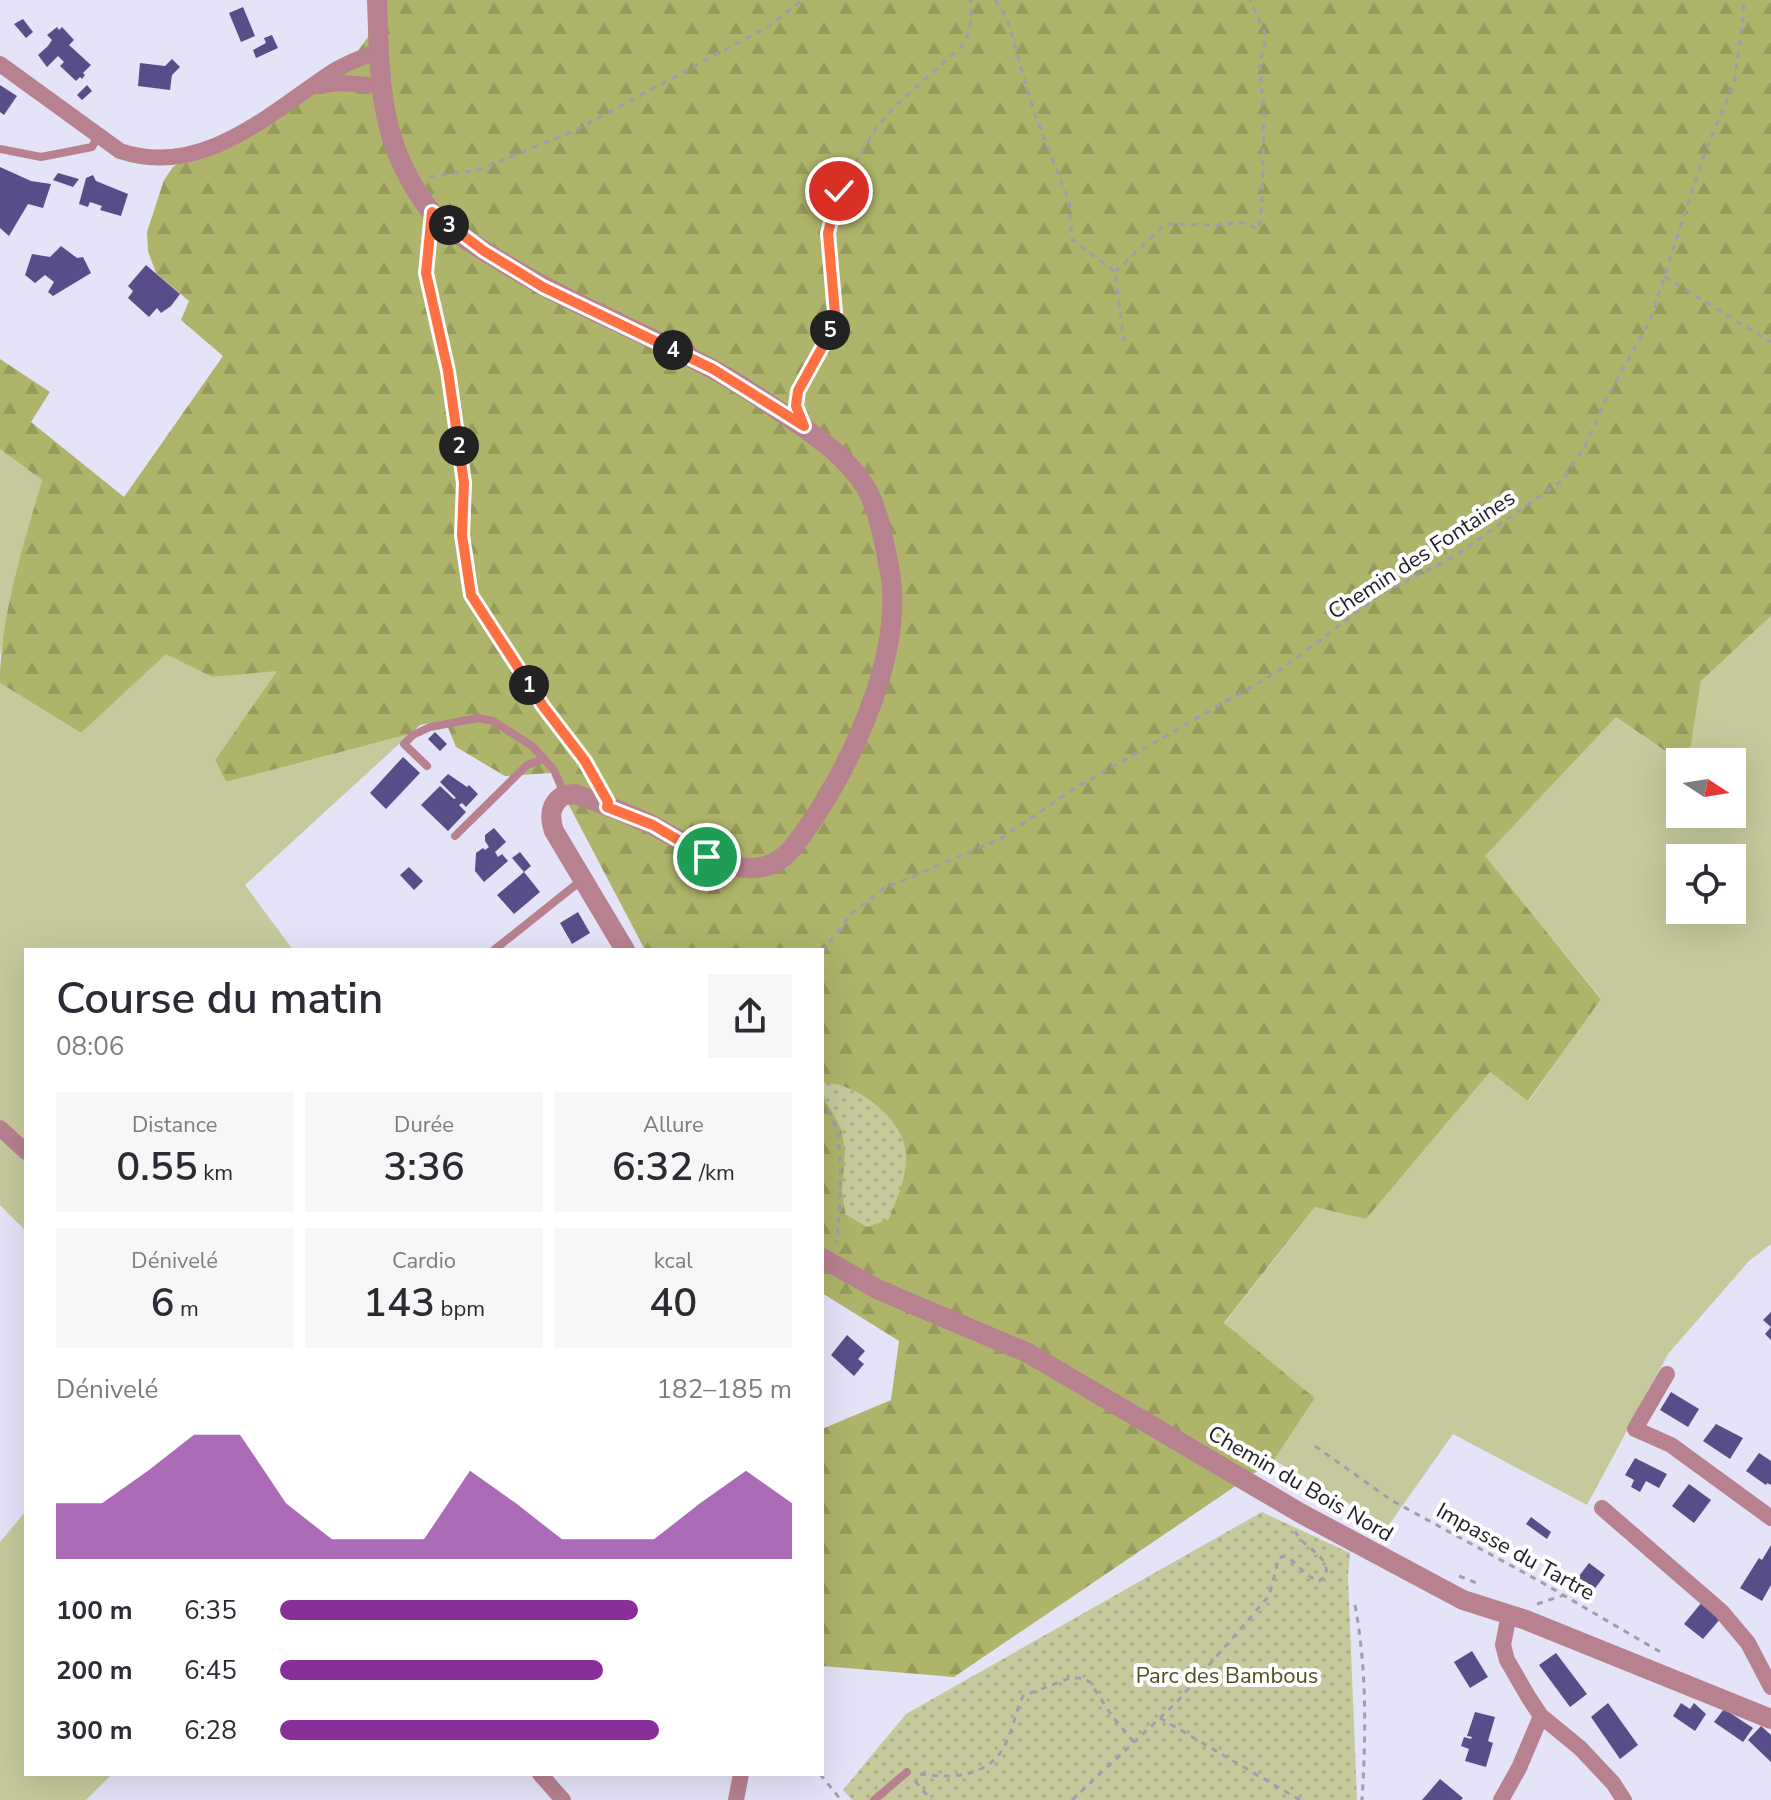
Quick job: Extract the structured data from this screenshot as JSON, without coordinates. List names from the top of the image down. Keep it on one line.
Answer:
{"streets":{"street":["Chemin du Bois Nord"],"path":["Chemin des Fontaines","Impasse du Tartre"]},"parks":["Parc des Bambous"],"north":"right","page":{"pins":["3","5","4","2","1"],"heading":["Course du matin","08:06"],"stats":[["Distance","0.55 km"],["Durée","3:36"],["Allure","6:32 /km"],["Dénivelé","6 m"],["Cardio","143 bpm"],["kcal","40"]],"chart":["Dénivelé","182–185 m"],"list":[{"name":"100 m","note":"6:35"},{"name":"200 m","note":"6:45"},{"name":"300 m","note":"6:28"}]}}
